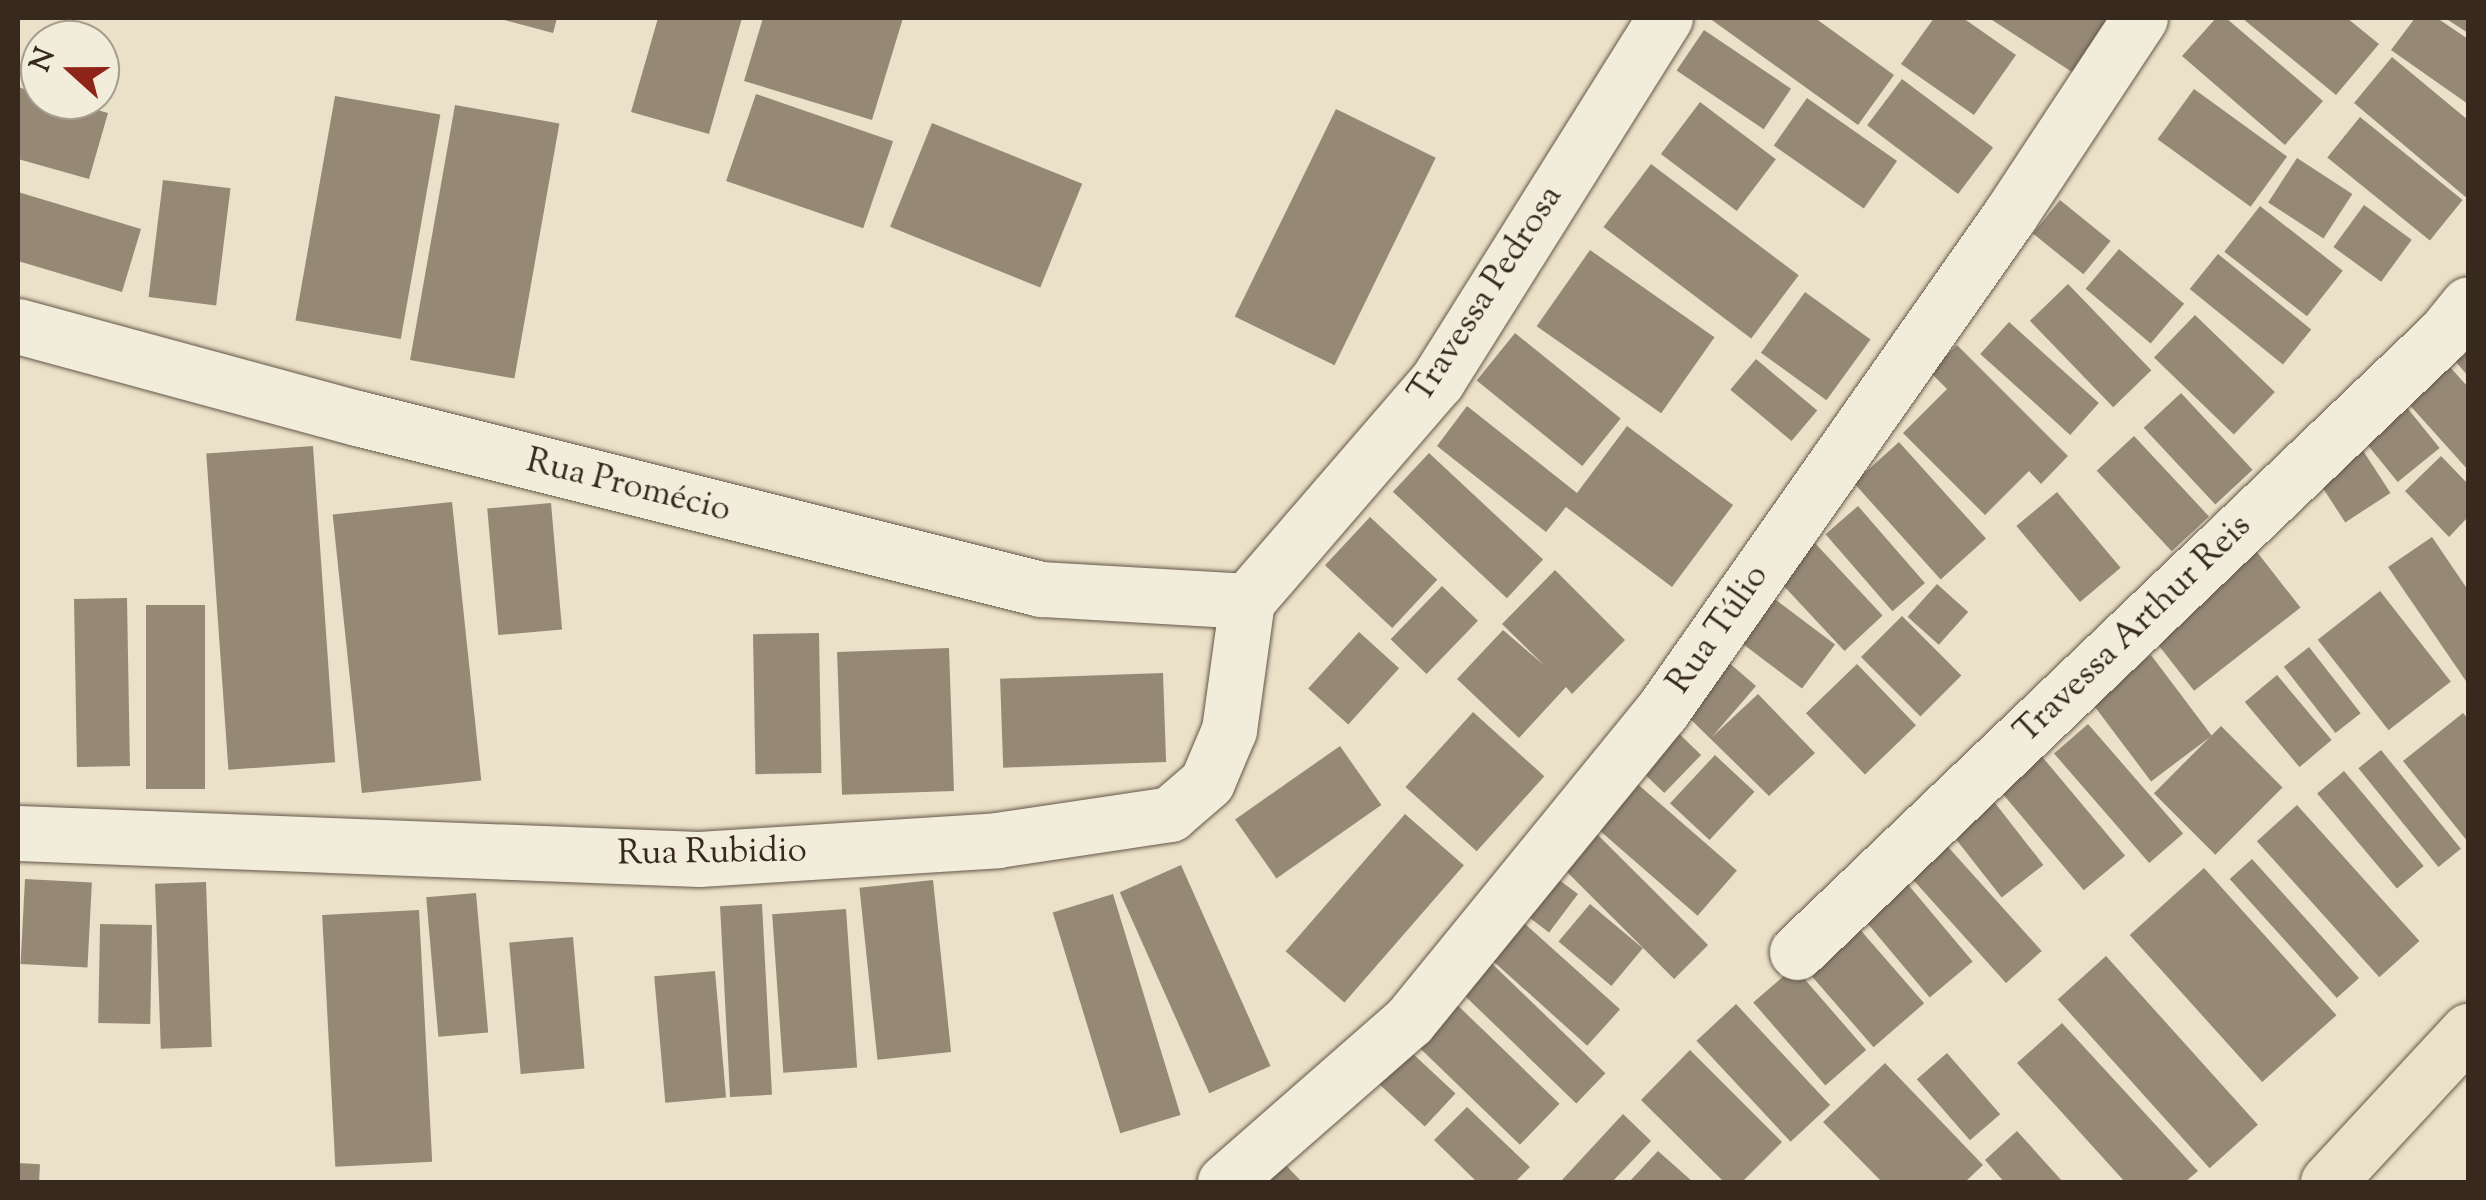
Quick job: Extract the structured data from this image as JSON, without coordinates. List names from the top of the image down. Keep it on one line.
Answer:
{"streets":{"street":["Travessa Pedrosa","Rua Promécio","Rua Túlio","Travessa Arthur Reis","Rua Rubidio"]},"crossings":[["Travessa Pedrosa","Rua Promécio"],["Travessa Pedrosa","Rua Rubidio"],["Rua Promécio","Rua Rubidio"]],"north":"left"}
